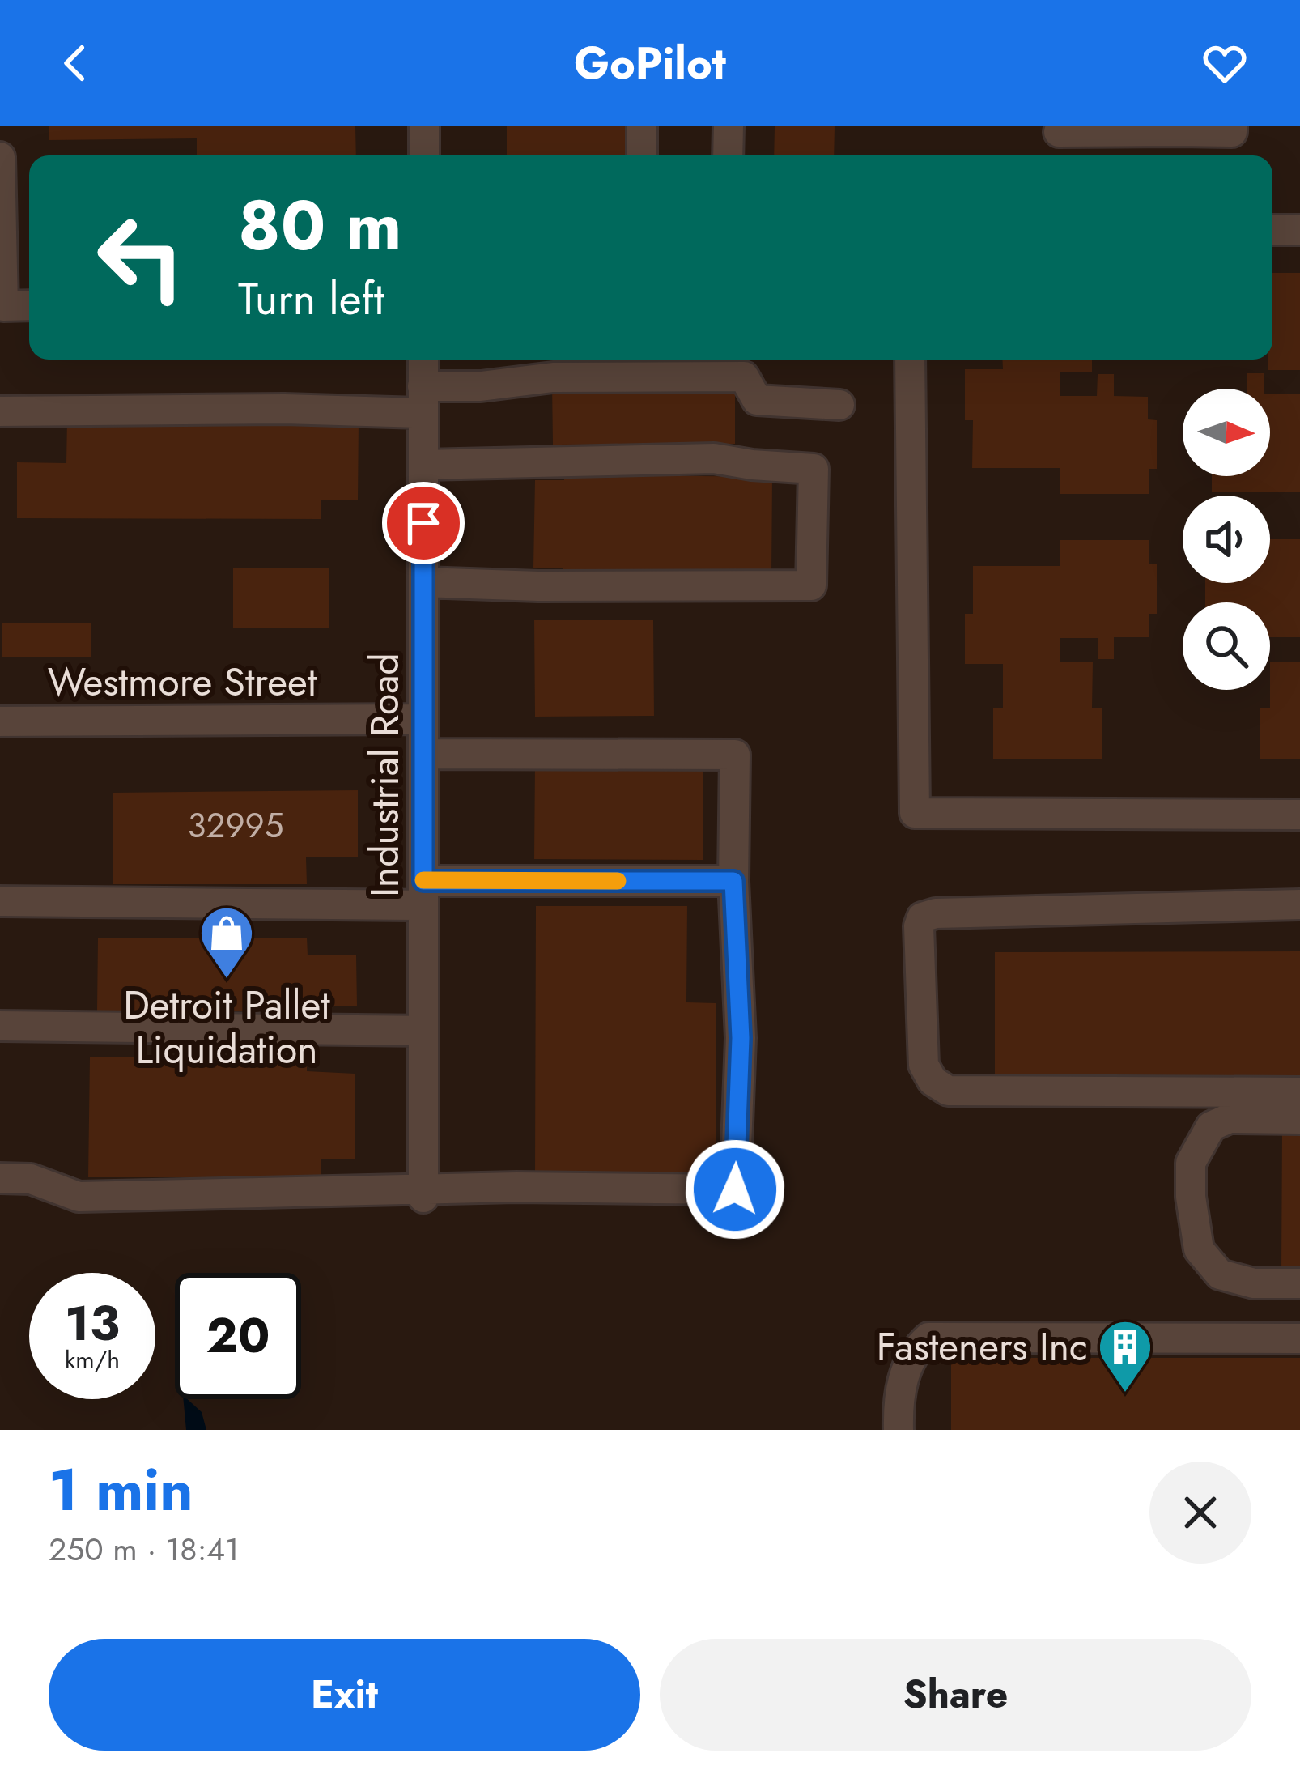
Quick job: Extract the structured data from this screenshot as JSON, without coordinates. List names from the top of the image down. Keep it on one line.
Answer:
{"streets":{"street":["Westmore Street","Industrial Road"]},"crossings":[["Westmore Street","Industrial Road"]],"places":{"shop":["Detroit Pallet Liquidation"],"building":["Fasteners Inc"]},"house_numbers":["32995"],"north":"right","page":{"header":"GoPilot","turn":["80 m","Turn left"],"speed":"13 km/h","limit":"20","heading":["1 min","250 m · 18:41"],"buttons":["Exit","Share"]}}
